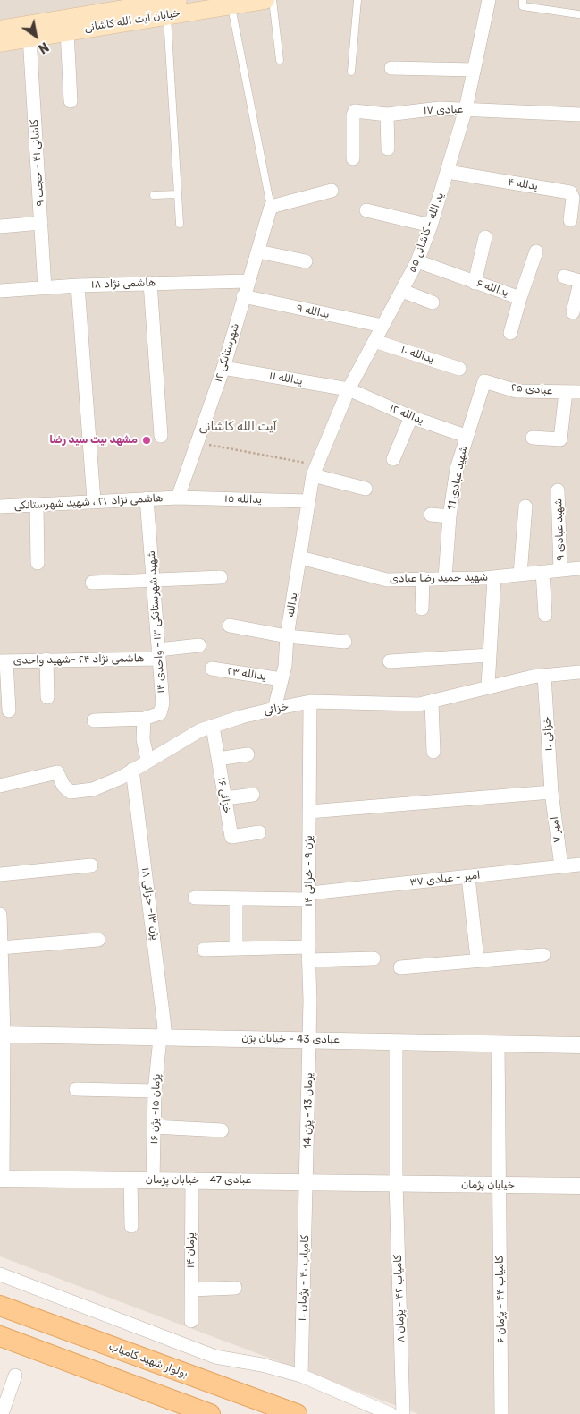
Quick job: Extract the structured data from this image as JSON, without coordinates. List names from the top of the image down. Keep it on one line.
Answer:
{"streets":{"main road":["خیابان آیت الله کاشانی","بولوار شهید کامیاب"],"street":["عبادی ۱۷","کاشانی ۴۱ - حجت ۹","یدلله ۴","ید الله - کاشانی ۵۵","هاشمی نژاد ۱۸","یدالله ۶","یدالله ۹","شهرستانکی ۱۲","یدالله ۱۰","یدالله ۱۱","عبادی ۲۵","یدالله ۱۲","شهید عبادی 11","یدالله ۱۵","هاشمی نژاد ۲۲ ، شهید شهرستانکی","شهید عبادی ۹","شهید حمید رضا عبادی","یدالله","شهید شهرستانکی ۱۳ - واحدی ۱۴","هاشمی نژاد ۲۴ -شهید واحدی","یدالله ۲۳","خزائی","خزائی ۱۰","خزائی ۱۶","امیر ۷","پژن ۹ - خزائی ۱۴","امیر - عبادی ۳۷","پژن ۱۳- حزائی ۱۸","عبادی 43 - خیابان پژن","پژمان ۱۵- پژن ۱۶","پژمان 13 - پژن 14","عبادی 47 - خیابان پژمان","خیابان پژمان","پژمان ۱۴","کامیاب ۴۰ - پژمان ۱۰","کامیاب ۴۲ - پژمان ۸","کامیاب ۴۴ - پژمان ۶"]},"crossings":[["خیابان آیت الله کاشانی","کاشانی ۴۱ - حجت ۹"],["عبادی ۱۷","ید الله - کاشانی ۵۵"],["کاشانی ۴۱ - حجت ۹","هاشمی نژاد ۱۸"],["یدلله ۴","ید الله - کاشانی ۵۵"],["ید الله - کاشانی ۵۵","یدالله ۶"],["ید الله - کاشانی ۵۵","یدالله ۹"],["ید الله - کاشانی ۵۵","یدالله ۱۰"],["ید الله - کاشانی ۵۵","یدالله ۱۱"],["ید الله - کاشانی ۵۵","یدالله ۱۲"],["ید الله - کاشانی ۵۵","یدالله ۱۵"],["ید الله - کاشانی ۵۵","یدالله"],["هاشمی نژاد ۱۸","شهرستانکی ۱۲"],["یدالله ۹","شهرستانکی ۱۲"],["شهرستانکی ۱۲","یدالله ۱۱"],["شهرستانکی ۱۲","یدالله ۱۵"],["شهرستانکی ۱۲","هاشمی نژاد ۲۲ ، شهید شهرستانکی"],["یدالله ۱۱","یدالله ۱۲"],["عبادی ۲۵","شهید عبادی 11"],["یدالله ۱۲","شهید عبادی 11"],["شهید عبادی 11","شهید حمید رضا عبادی"],["یدالله ۱۵","هاشمی نژاد ۲۲ ، شهید شهرستانکی"],["یدالله ۱۵","یدالله"],["هاشمی نژاد ۲۲ ، شهید شهرستانکی","شهید شهرستانکی ۱۳ - واحدی ۱۴"],["شهید عبادی ۹","شهید حمید رضا عبادی"],["شهید حمید رضا عبادی","یدالله"],["یدالله","یدالله ۲۳"],["یدالله","خزائی"],["شهید شهرستانکی ۱۳ - واحدی ۱۴","هاشمی نژاد ۲۴ -شهید واحدی"],["خزائی","خزائی ۱۰"],["خزائی","خزائی ۱۶"],["خزائی","پژن ۹ - خزائی ۱۴"],["خزائی","پژن ۱۳- حزائی ۱۸"],["خزائی ۱۰","امیر ۷"],["امیر ۷","امیر - عبادی ۳۷"],["پژن ۹ - خزائی ۱۴","امیر - عبادی ۳۷"],["پژن ۹ - خزائی ۱۴","عبادی 43 - خیابان پژن"],["پژن ۹ - خزائی ۱۴","پژمان 13 - پژن 14"],["پژن ۱۳- حزائی ۱۸","عبادی 43 - خیابان پژن"],["پژن ۱۳- حزائی ۱۸","پژمان ۱۵- پژن ۱۶"],["عبادی 43 - خیابان پژن","پژمان ۱۵- پژن ۱۶"],["عبادی 43 - خیابان پژن","پژمان 13 - پژن 14"],["عبادی 43 - خیابان پژن","کامیاب ۴۲ - پژمان ۸"],["عبادی 43 - خیابان پژن","کامیاب ۴۴ - پژمان ۶"],["پژمان ۱۵- پژن ۱۶","عبادی 47 - خیابان پژمان"],["پژمان 13 - پژن 14","عبادی 47 - خیابان پژمان"],["پژمان 13 - پژن 14","کامیاب ۴۰ - پژمان ۱۰"],["عبادی 47 - خیابان پژمان","خیابان پژمان"],["عبادی 47 - خیابان پژمان","پژمان ۱۴"],["عبادی 47 - خیابان پژمان","کامیاب ۴۰ - پژمان ۱۰"],["عبادی 47 - خیابان پژمان","کامیاب ۴۲ - پژمان ۸"],["خیابان پژمان","کامیاب ۴۲ - پژمان ۸"],["خیابان پژمان","کامیاب ۴۴ - پژمان ۶"]],"districts":["آیت الله کاشانی"],"places":["مشهد بيت سيد رضا"],"north":"bottom right"}
